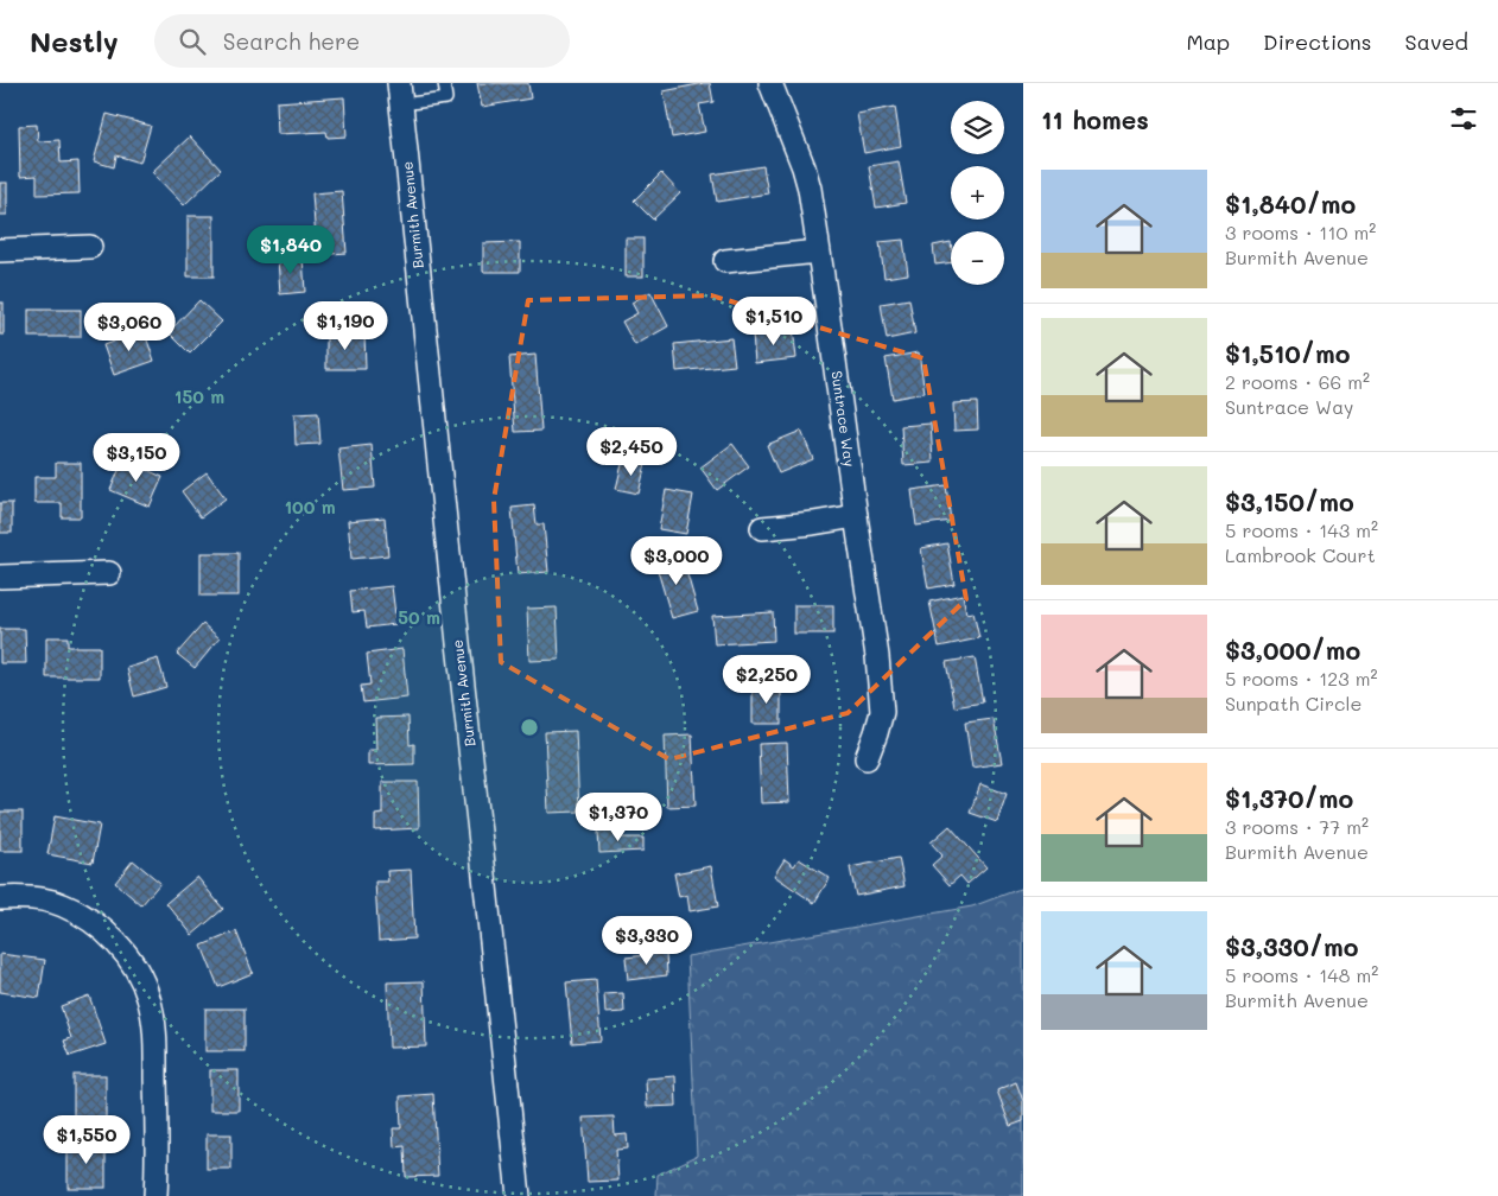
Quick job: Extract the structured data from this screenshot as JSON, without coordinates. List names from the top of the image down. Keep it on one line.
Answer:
{"streets":{"street":["Burmith Avenue","Suntrace Way"]},"page":{"header":"Nestly","search":"Search here","nav":["Map","Directions","Saved"],"heading":"11 homes","map_buttons":["+","−"],"list":[{"name":"$1,840/mo","note":"3 rooms · 110 m² · Burmith Avenue"},{"name":"$1,510/mo","note":"2 rooms · 66 m² · Suntrace Way"},{"name":"$3,150/mo","note":"5 rooms · 143 m² · Lambrook Court"},{"name":"$3,000/mo","note":"5 rooms · 123 m² · Sunpath Circle"},{"name":"$1,370/mo","note":"3 rooms · 77 m² · Burmith Avenue"},{"name":"$3,330/mo","note":"5 rooms · 148 m² · Burmith Avenue"}],"price":["$1,840","$1,510","$1,190","$3,060","$2,450","$3,150","$3,000","$2,250","$1,370","$3,330","$1,550"]},"rings":["150 m","100 m","50 m"]}
